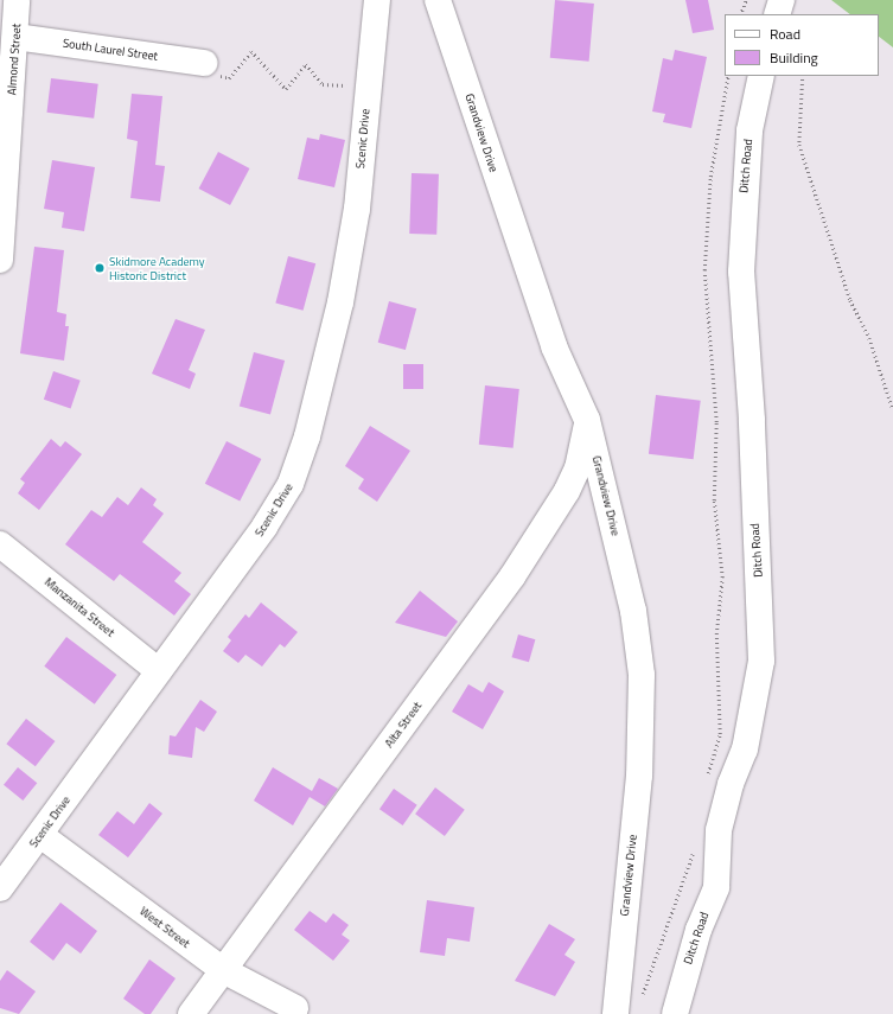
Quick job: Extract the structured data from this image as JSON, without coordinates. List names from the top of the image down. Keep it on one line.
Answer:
{"streets":{"street":["South Laurel Street","Almond Street","Grandview Drive","Scenic Drive","Ditch Road","Manzanita Street","Alta Street","West Street"]},"crossings":[["South Laurel Street","Almond Street"],["Grandview Drive","Alta Street"],["Scenic Drive","Manzanita Street"],["Scenic Drive","West Street"],["Alta Street","West Street"]],"places":["Skidmore Academy Historic District"],"legend":["Road","Building"]}
